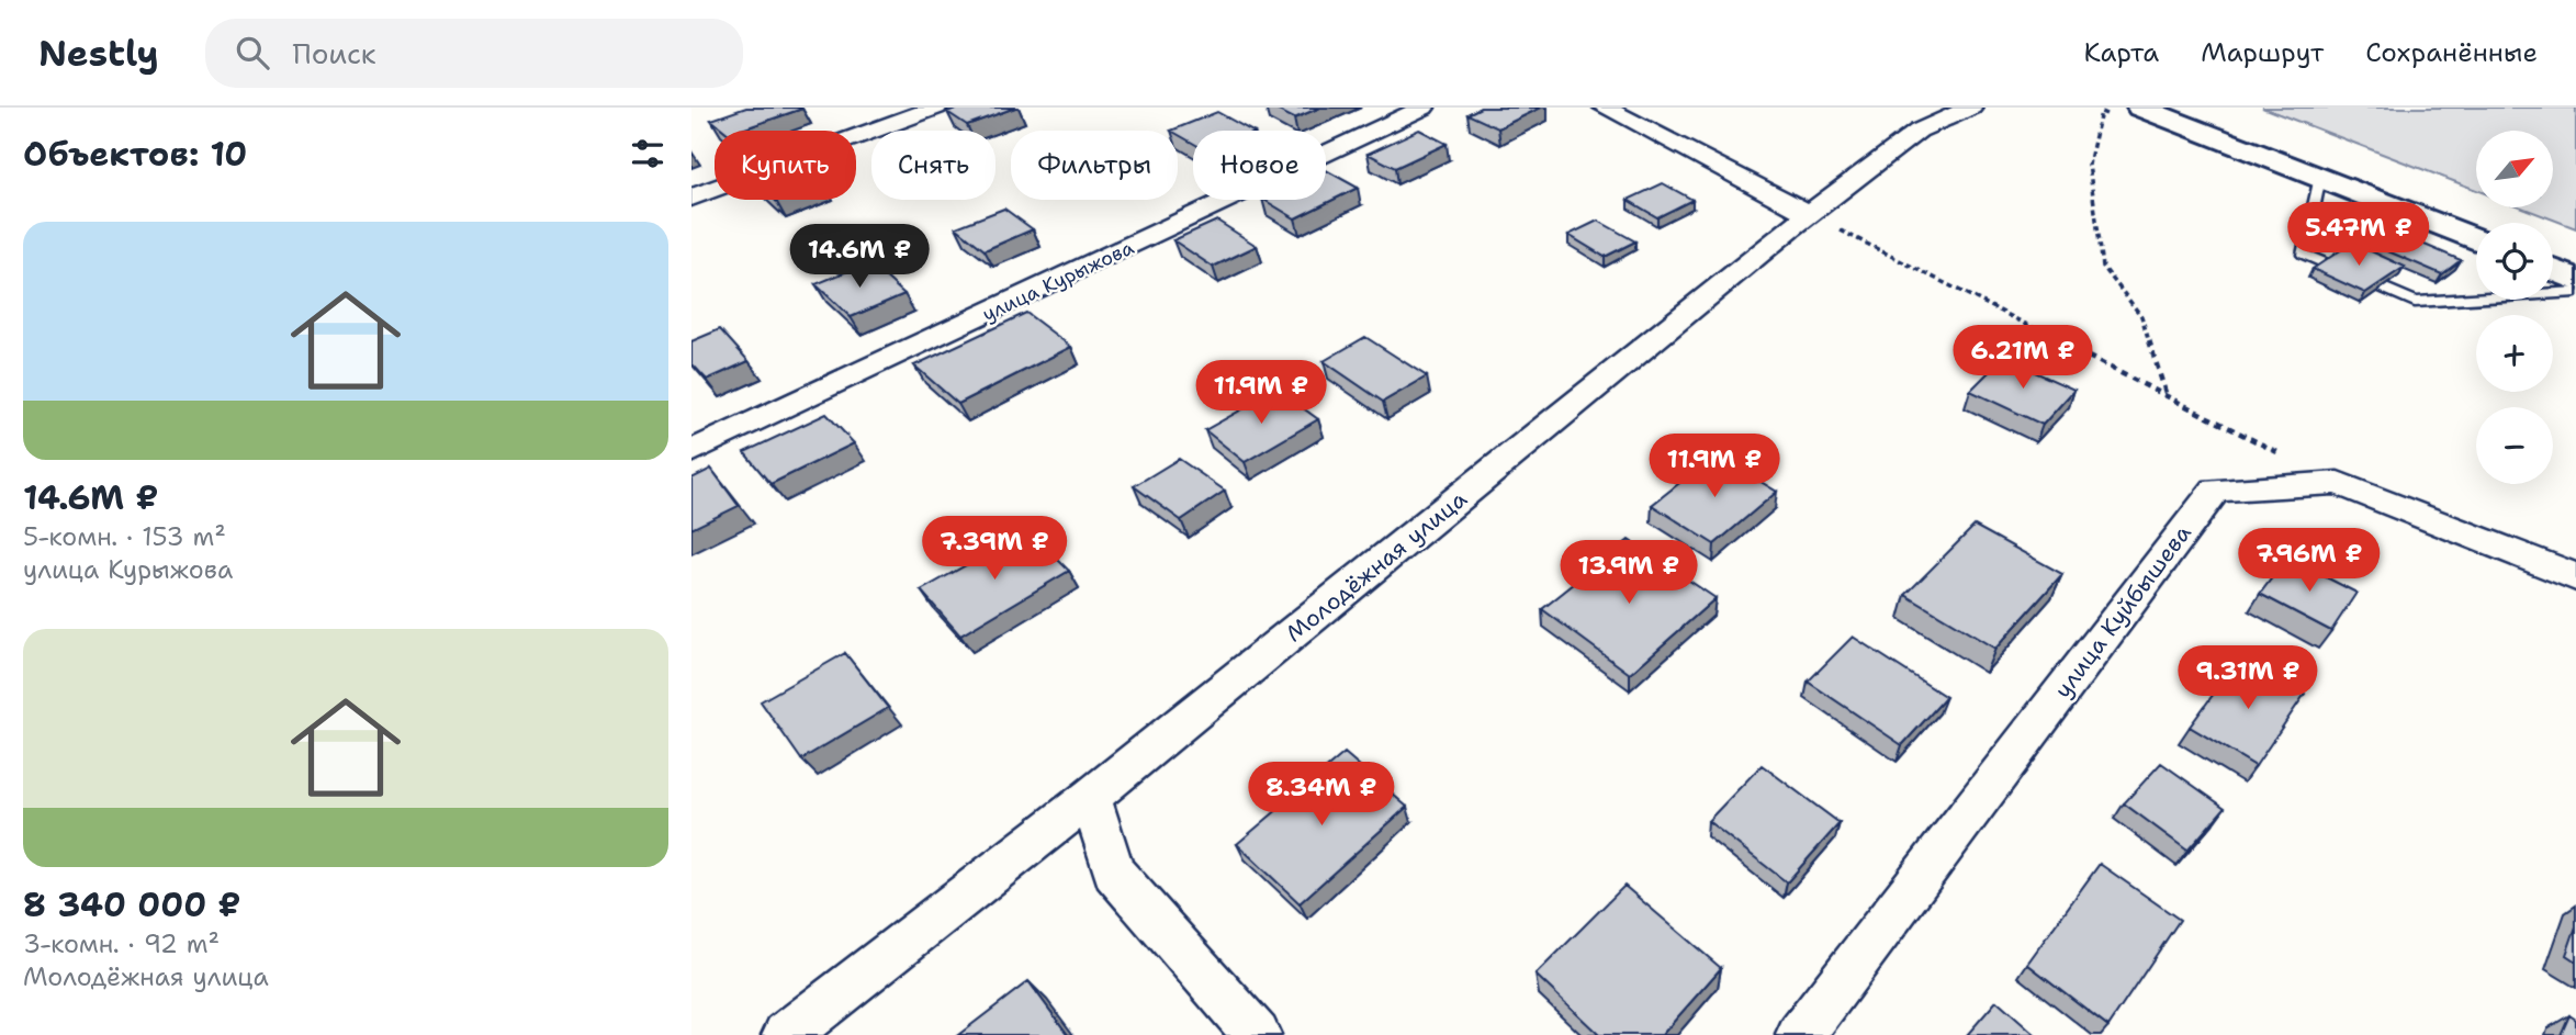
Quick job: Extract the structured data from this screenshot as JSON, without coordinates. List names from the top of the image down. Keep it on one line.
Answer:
{"streets":{"street":["улица Курыжова","Молодёжная улица","улица Куйбышева"]},"north":"top right","page":{"header":"Nestly","search":"Поиск","nav":["Карта","Маршрут","Сохранённые"],"heading":"Объектов: 10","map_buttons":["+","−"],"chip":["Купить","Снять","Фильтры","Новое"],"list":[{"name":"14.6M ₽","note":"5-комн. · 153 m² · улица Курыжова"},{"name":"8 340 000 ₽","note":"3-комн. · 92 m² · Молодёжная улица"}],"price":["5.47M ₽","14.6M ₽","6.21M ₽","11.9M ₽","11.9M ₽","7.39M ₽","7.96M ₽","13.9M ₽","9.31M ₽","8.34M ₽"]}}
